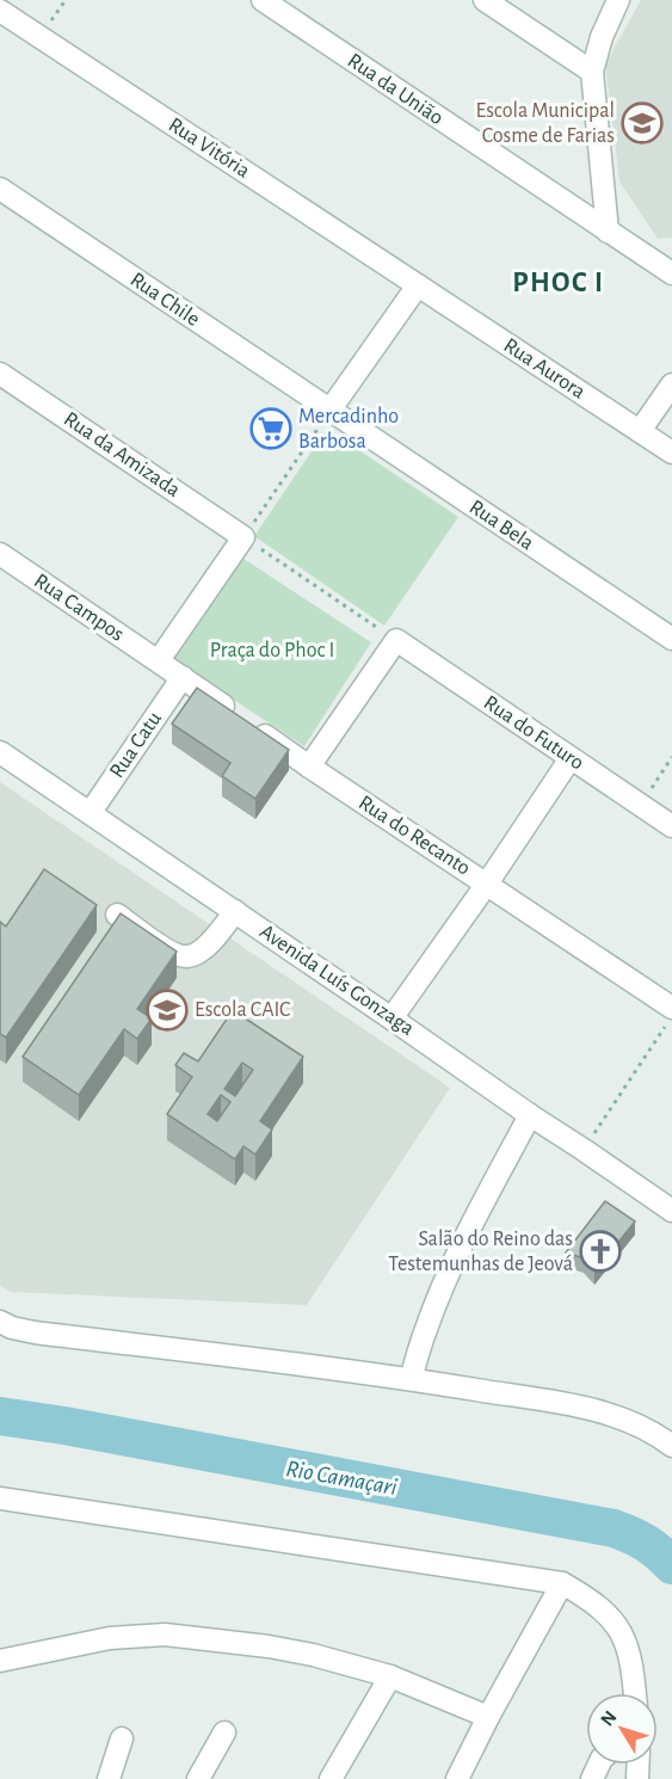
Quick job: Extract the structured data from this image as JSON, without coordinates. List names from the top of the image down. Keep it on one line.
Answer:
{"streets":{"street":["Rua da União","Rua Vitória","Rua Chile","Rua Aurora","Rua da Amizada","Rua Bela","Rua Campos","Rua do Futuro","Rua Catu","Rua do Recanto","Avenida Luís Gonzaga"]},"crossings":[["Rua Vitória","Rua Aurora"],["Rua Chile","Rua Bela"],["Rua Campos","Rua do Recanto"],["Rua Catu","Rua do Recanto"],["Rua Catu","Avenida Luís Gonzaga"]],"districts":["PHOC I"],"water":["Rio Camaçari"],"parks":["Praça do Phoc I"],"places":{"school or university":["Escola Municipal Cosme de Farias","Escola CAIC"],"supermarket":["Mercadinho Barbosa"],"church":["Salão do Reino das Testemunhas de Jeová"]},"north":"top left"}
